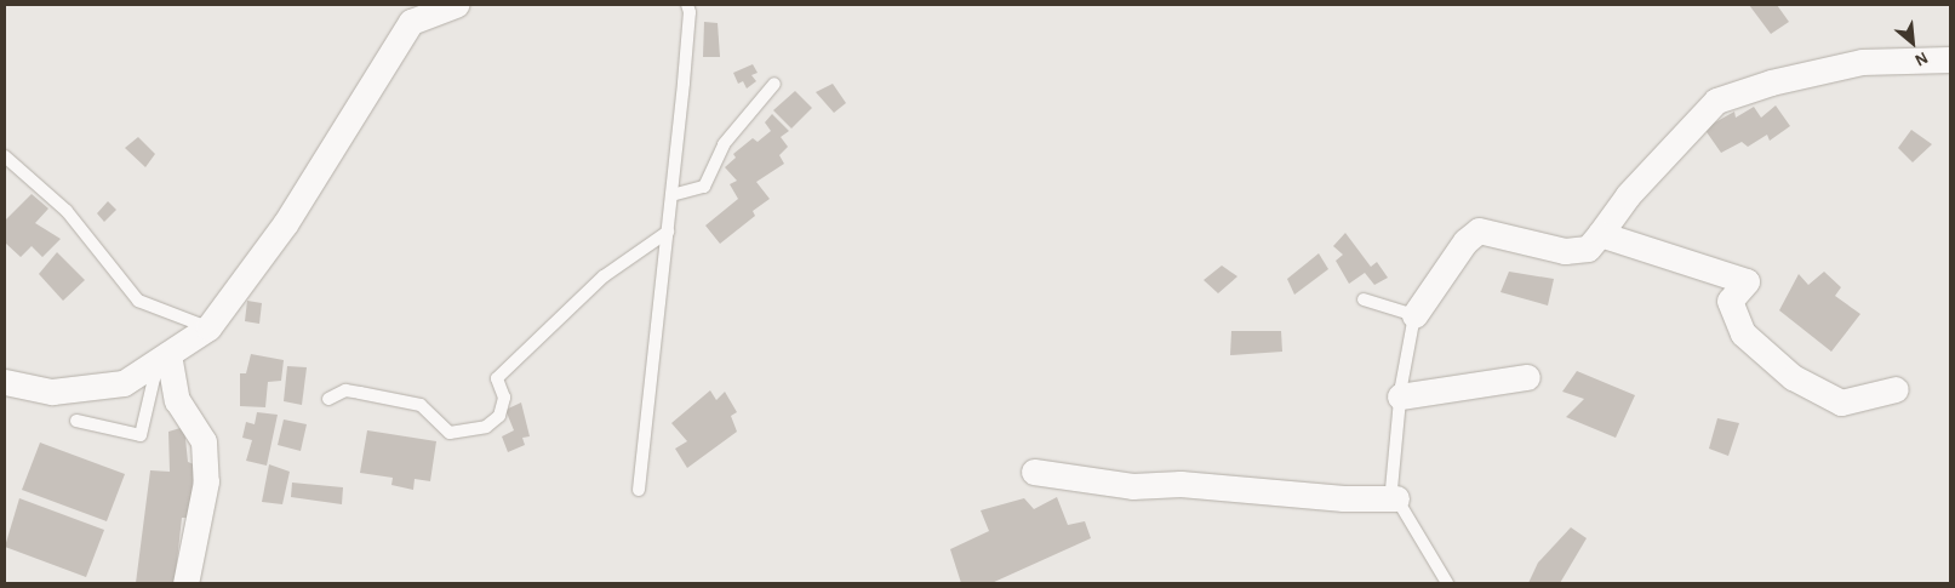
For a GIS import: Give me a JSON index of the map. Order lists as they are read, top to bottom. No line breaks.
{"north":"bottom right"}
